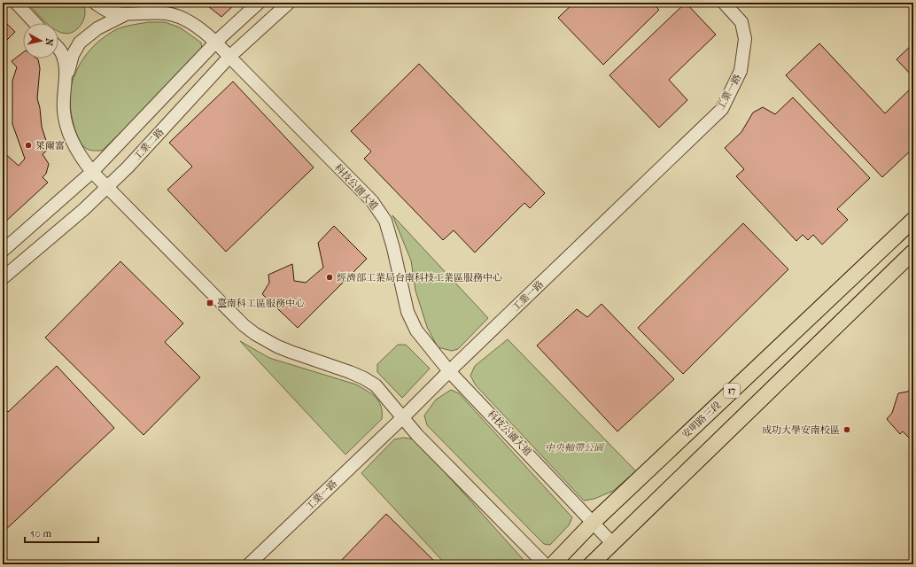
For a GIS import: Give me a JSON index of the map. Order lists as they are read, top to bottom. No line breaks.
{"streets":{"main road":["17","安明路三段"],"street":["工業一路","工業二路","科技公園大道"]},"crossings":[["工業一路","科技公園大道"],["工業二路","科技公園大道"],["科技公園大道","安明路三段"]],"parks":["中央軸帶公園"],"places":{"other":["萊爾富","經濟部工業局台南科技工業區服務中心","成功大學安南校區"],"transit":["臺南科工區服務中心"]},"scale_bar":"50 m","north":"right"}
